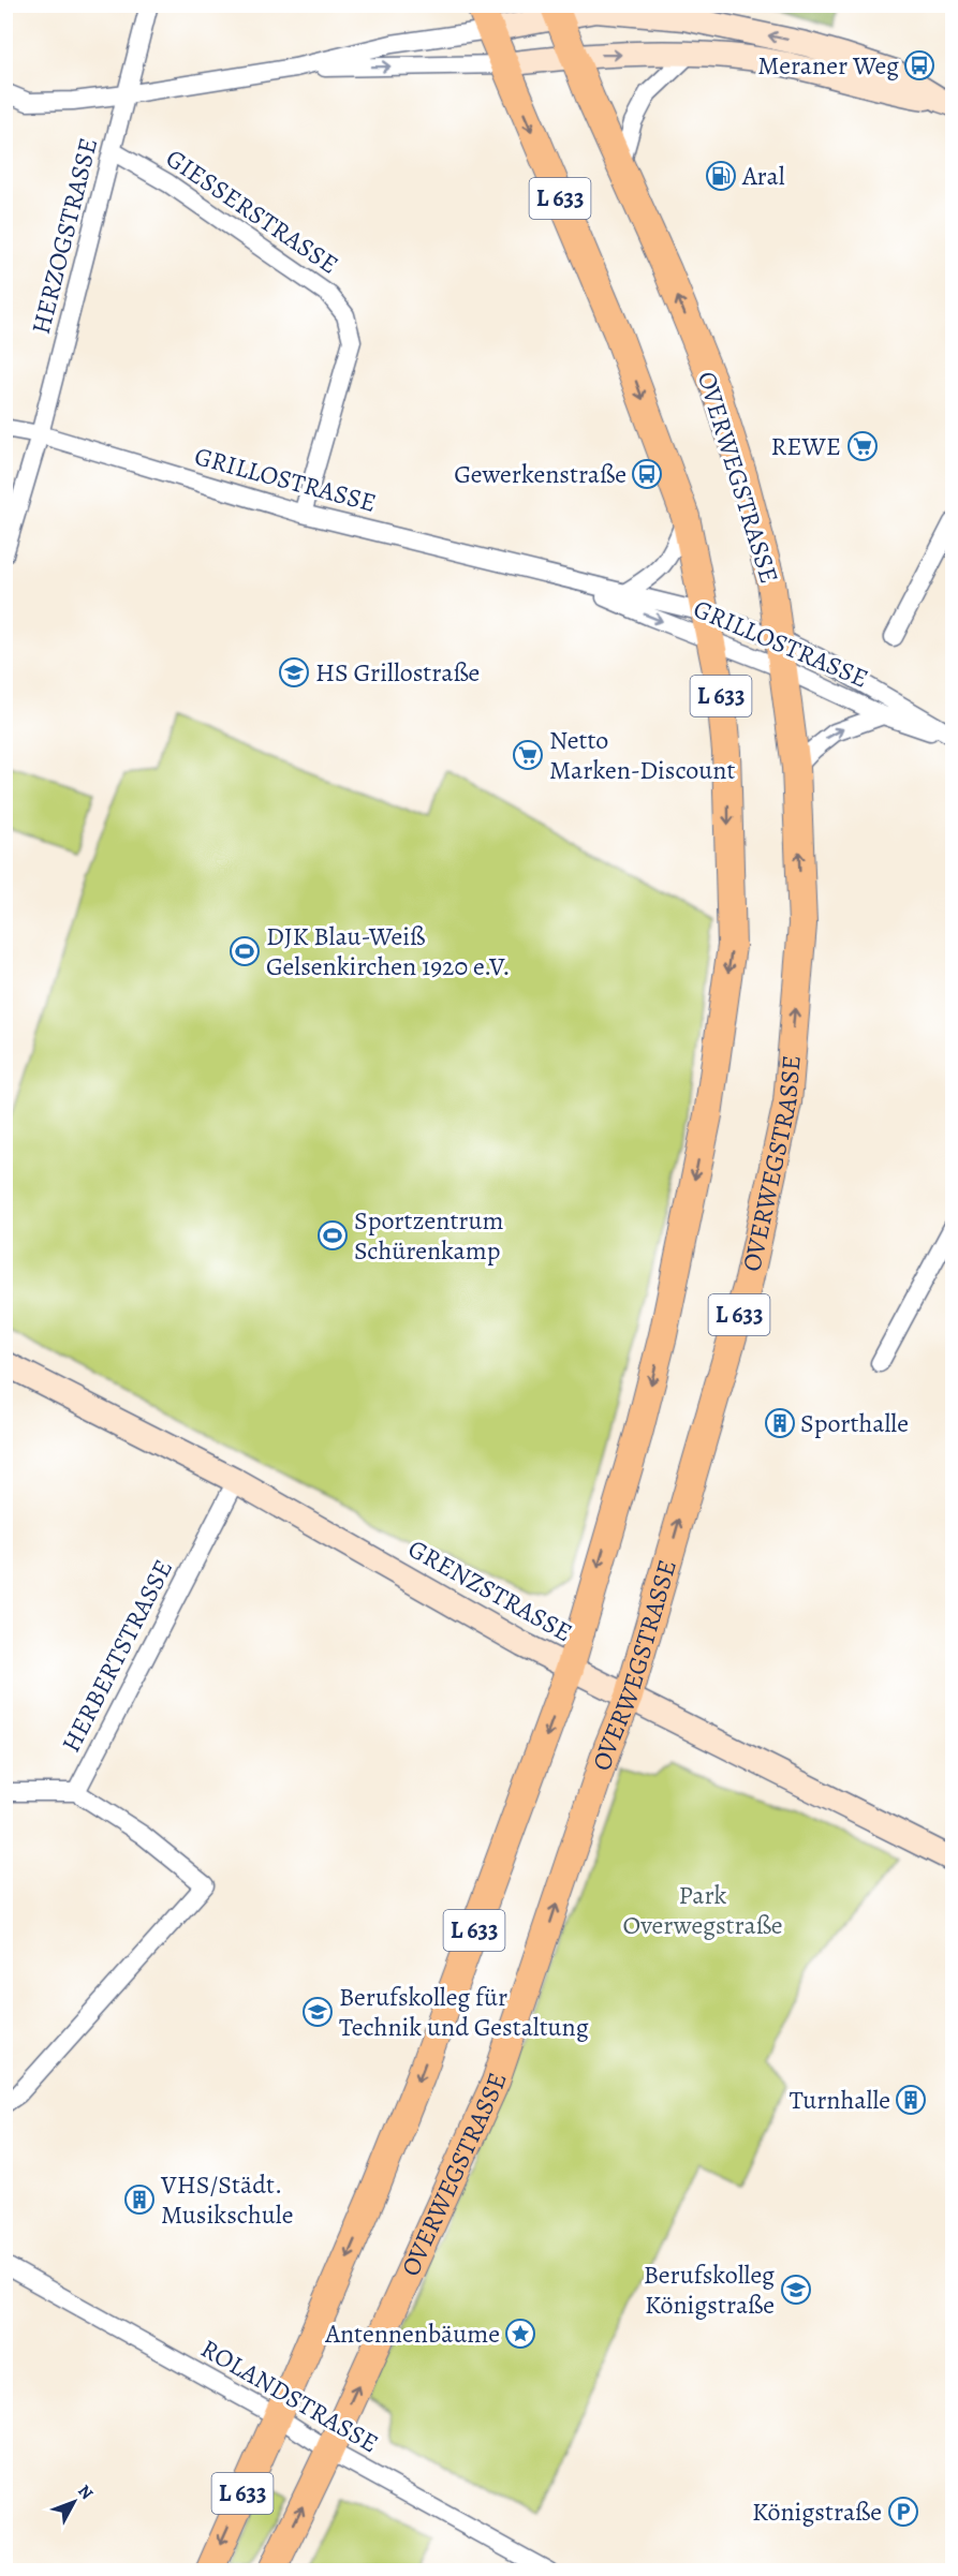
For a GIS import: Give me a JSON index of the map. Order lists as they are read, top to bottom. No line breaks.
{"streets":{"main road":["L 633","OVERWEGSTRASSE"],"street":["GIESSERSTRASSE","HERZOGSTRASSE","GRILLOSTRASSE","GRENZSTRASSE","HERBERTSTRASSE","ROLANDSTRASSE"]},"crossings":[["L 633","GRILLOSTRASSE"],["L 633","GRENZSTRASSE"],["L 633","ROLANDSTRASSE"],["GIESSERSTRASSE","HERZOGSTRASSE"],["GIESSERSTRASSE","GRILLOSTRASSE"],["HERZOGSTRASSE","GRILLOSTRASSE"],["OVERWEGSTRASSE","GRILLOSTRASSE"],["OVERWEGSTRASSE","GRENZSTRASSE"],["OVERWEGSTRASSE","ROLANDSTRASSE"],["GRENZSTRASSE","HERBERTSTRASSE"]],"parks":["Park Overwegstraße"],"places":{"bus stop":["Meraner Weg","Gewerkenstraße"],"fuel station":["Aral"],"supermarket":["REWE","Netto Marken-Discount"],"school or university":["HS Grillostraße","Berufskolleg für Technik und Gestaltung","Berufskolleg Königstraße"],"sports":["DJK Blau-Weiß Gelsenkirchen 1920 e.V.","Sportzentrum Schürenkamp"],"building":["Sporthalle","Turnhalle","VHS/Städt. Musikschule"],"place":["Antennenbäume"],"parking":["Königstraße"]},"north":"top right"}
